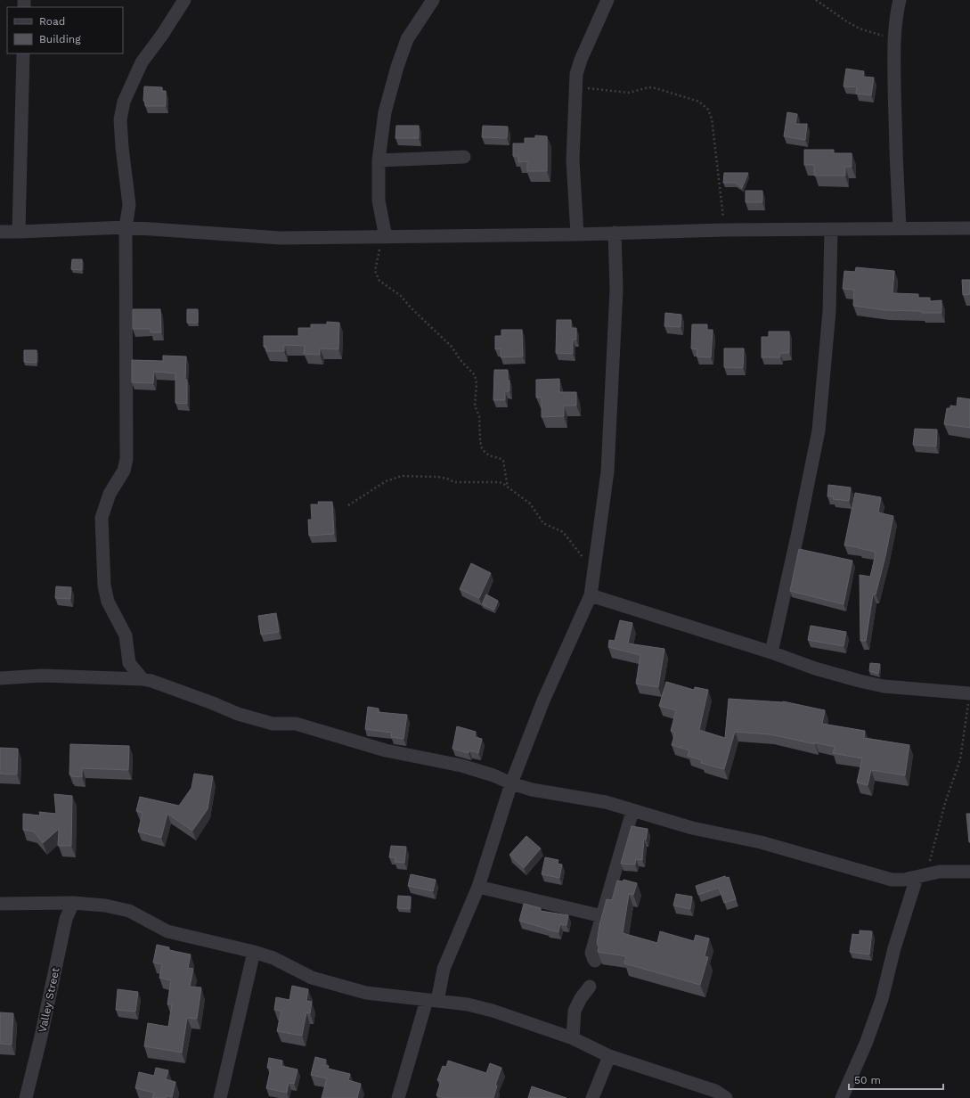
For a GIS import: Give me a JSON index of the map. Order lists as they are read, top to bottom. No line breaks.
{"streets":{"street":["Valley Street"]},"legend":["Road","Building"],"scale_bar":"50 m"}
